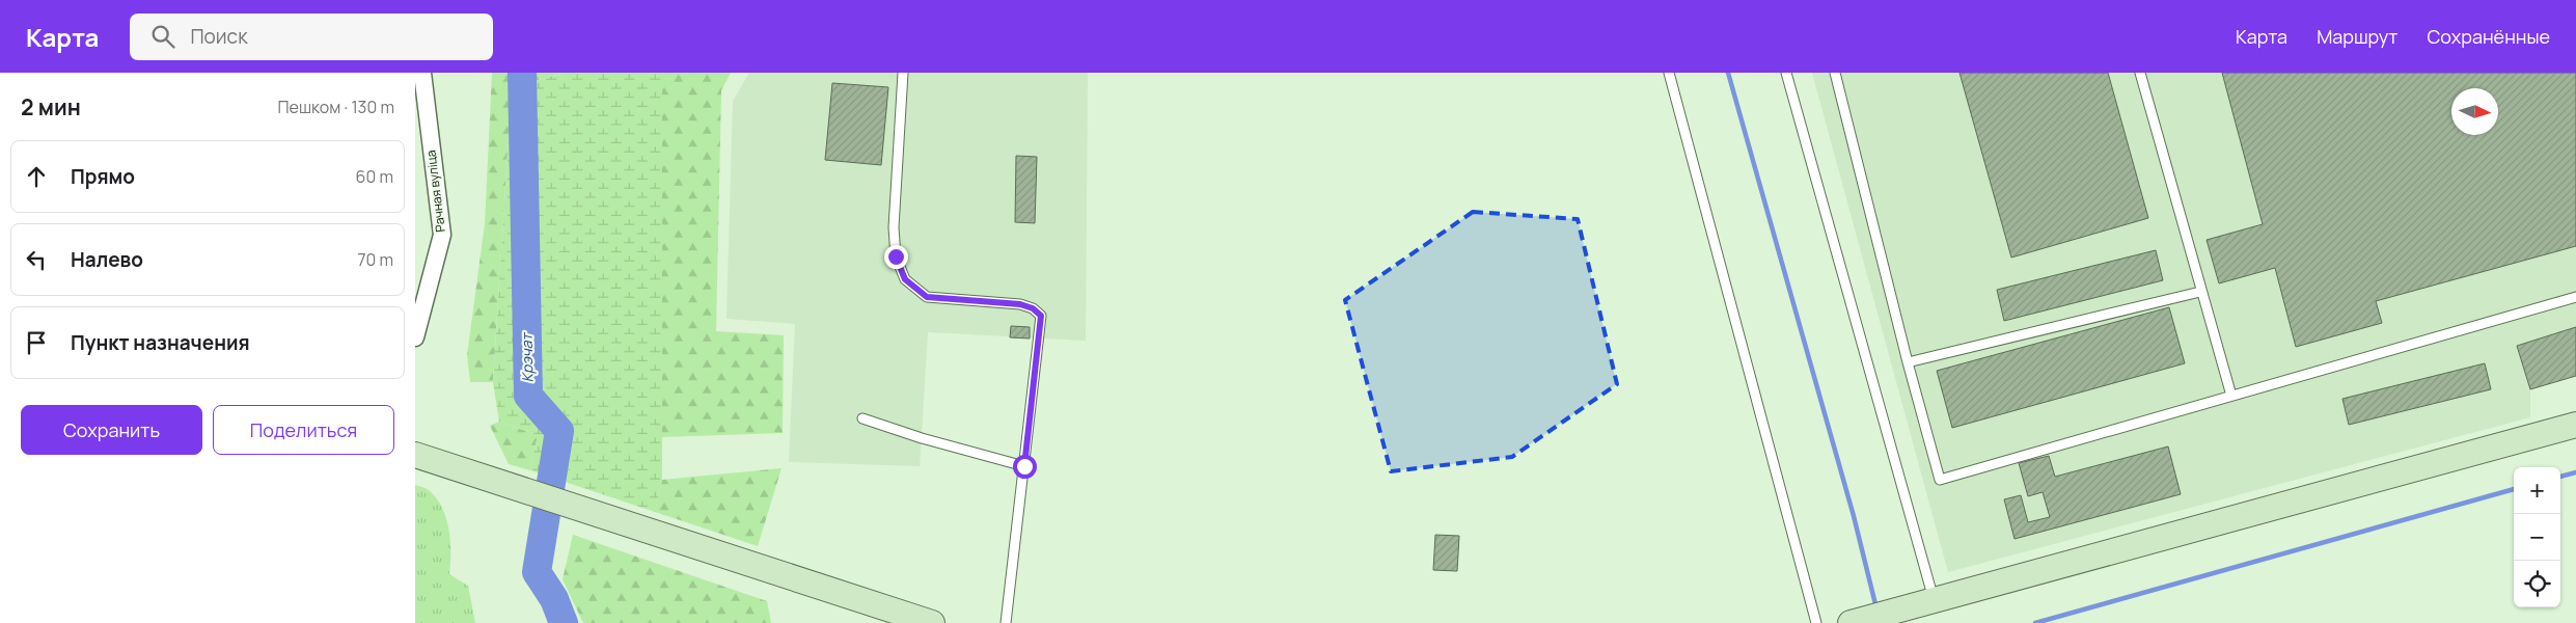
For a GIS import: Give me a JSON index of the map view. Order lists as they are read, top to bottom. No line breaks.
{"streets":{"street":["Рачная вуліца"]},"water":["Крэчат"],"north":"right","page":{"header":"Карта","search":"Поиск","nav":["Карта","Маршрут","Сохранённые"],"heading":["2 мин","Пешком · 130 m"],"list":[["Прямо","60 m"],["Налево","70 m"],"Пункт назначения"],"buttons":["Сохранить","Поделиться"],"map_buttons":["+","−"]}}
